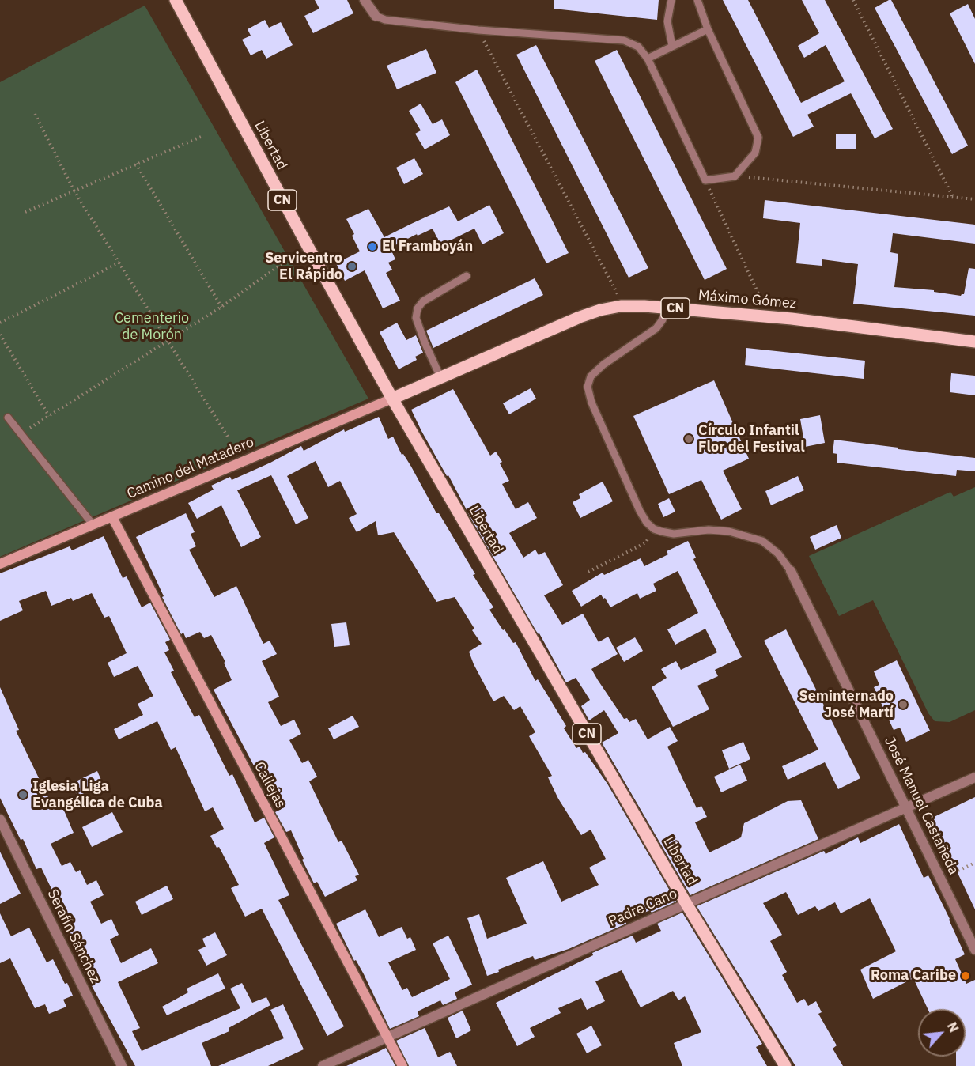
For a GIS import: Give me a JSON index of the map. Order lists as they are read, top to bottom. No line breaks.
{"streets":{"main road":["Libertad","CN","Máximo Gómez","Camino del Matadero","Callejas"],"street":["José Manuel Castañeda","Padre Cano","Serafín Sánchez"]},"crossings":[["Libertad","Máximo Gómez"],["Libertad","Camino del Matadero"],["Libertad","Padre Cano"],["Máximo Gómez","Camino del Matadero"],["Camino del Matadero","Callejas"],["Callejas","Padre Cano"],["José Manuel Castañeda","Padre Cano"]],"parks":["Cementerio de Morón"],"places":["El Framboyán","Servicentro El Rápido","Círculo Infantil Flor del Festival","Seminternado José Martí","Iglesia Liga Evangélica de Cuba","Roma Caribe"],"north":"top right"}
